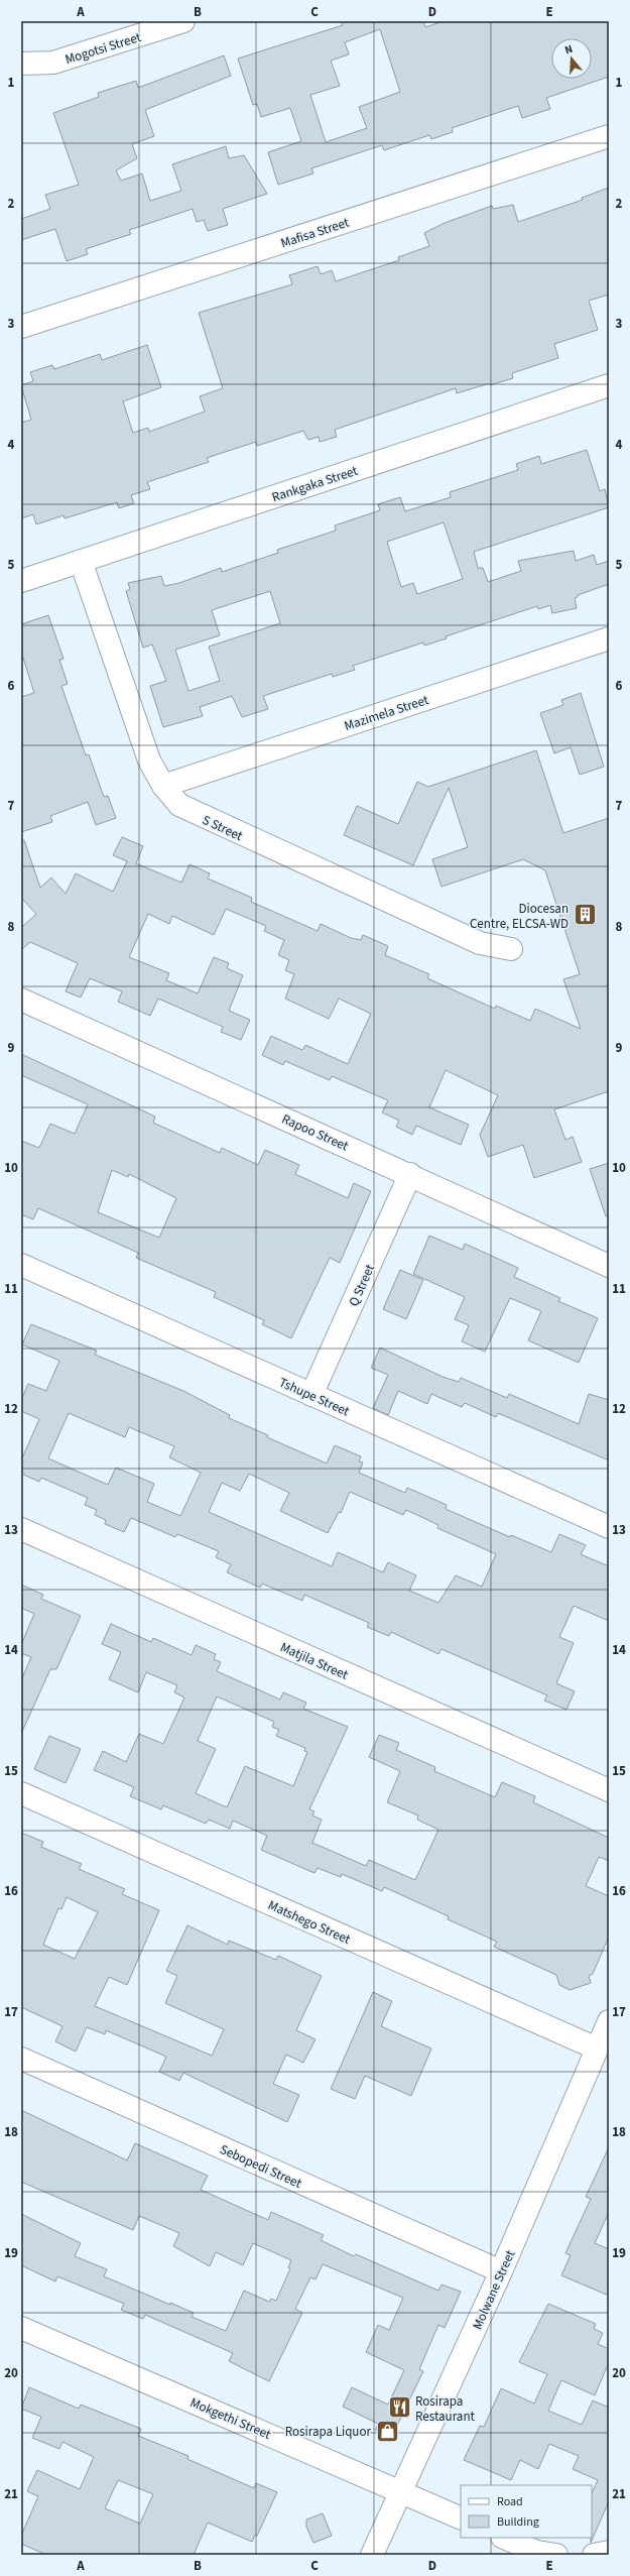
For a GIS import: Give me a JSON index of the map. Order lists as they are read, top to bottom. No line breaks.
{"streets":{"street":["Mogotsi Street","Mafisa Street","Rankgaka Street","Mazimela Street","S Street","Rapoo Street","Q Street","Tshupe Street","Matjila Street","Matshego Street","Sebopedi Street","Molwane Street","Mokgethi Street"]},"crossings":[["Rankgaka Street","S Street"],["Mazimela Street","S Street"],["Rapoo Street","Q Street"],["Q Street","Tshupe Street"],["Matshego Street","Molwane Street"],["Sebopedi Street","Molwane Street"],["Molwane Street","Mokgethi Street"]],"places":{"building":["Diocesan Centre, ELCSA-WD"],"restaurant":["Rosirapa Restaurant"],"shop":["Rosirapa Liquor"]},"legend":["Road","Building"],"north":"top","grid":{"columns":["A","B","C","D","E"],"rows":["1","2","3","4","5","6","7","8","9","10","11","12","13","14","15","16","17","18","19","20","21"]}}
